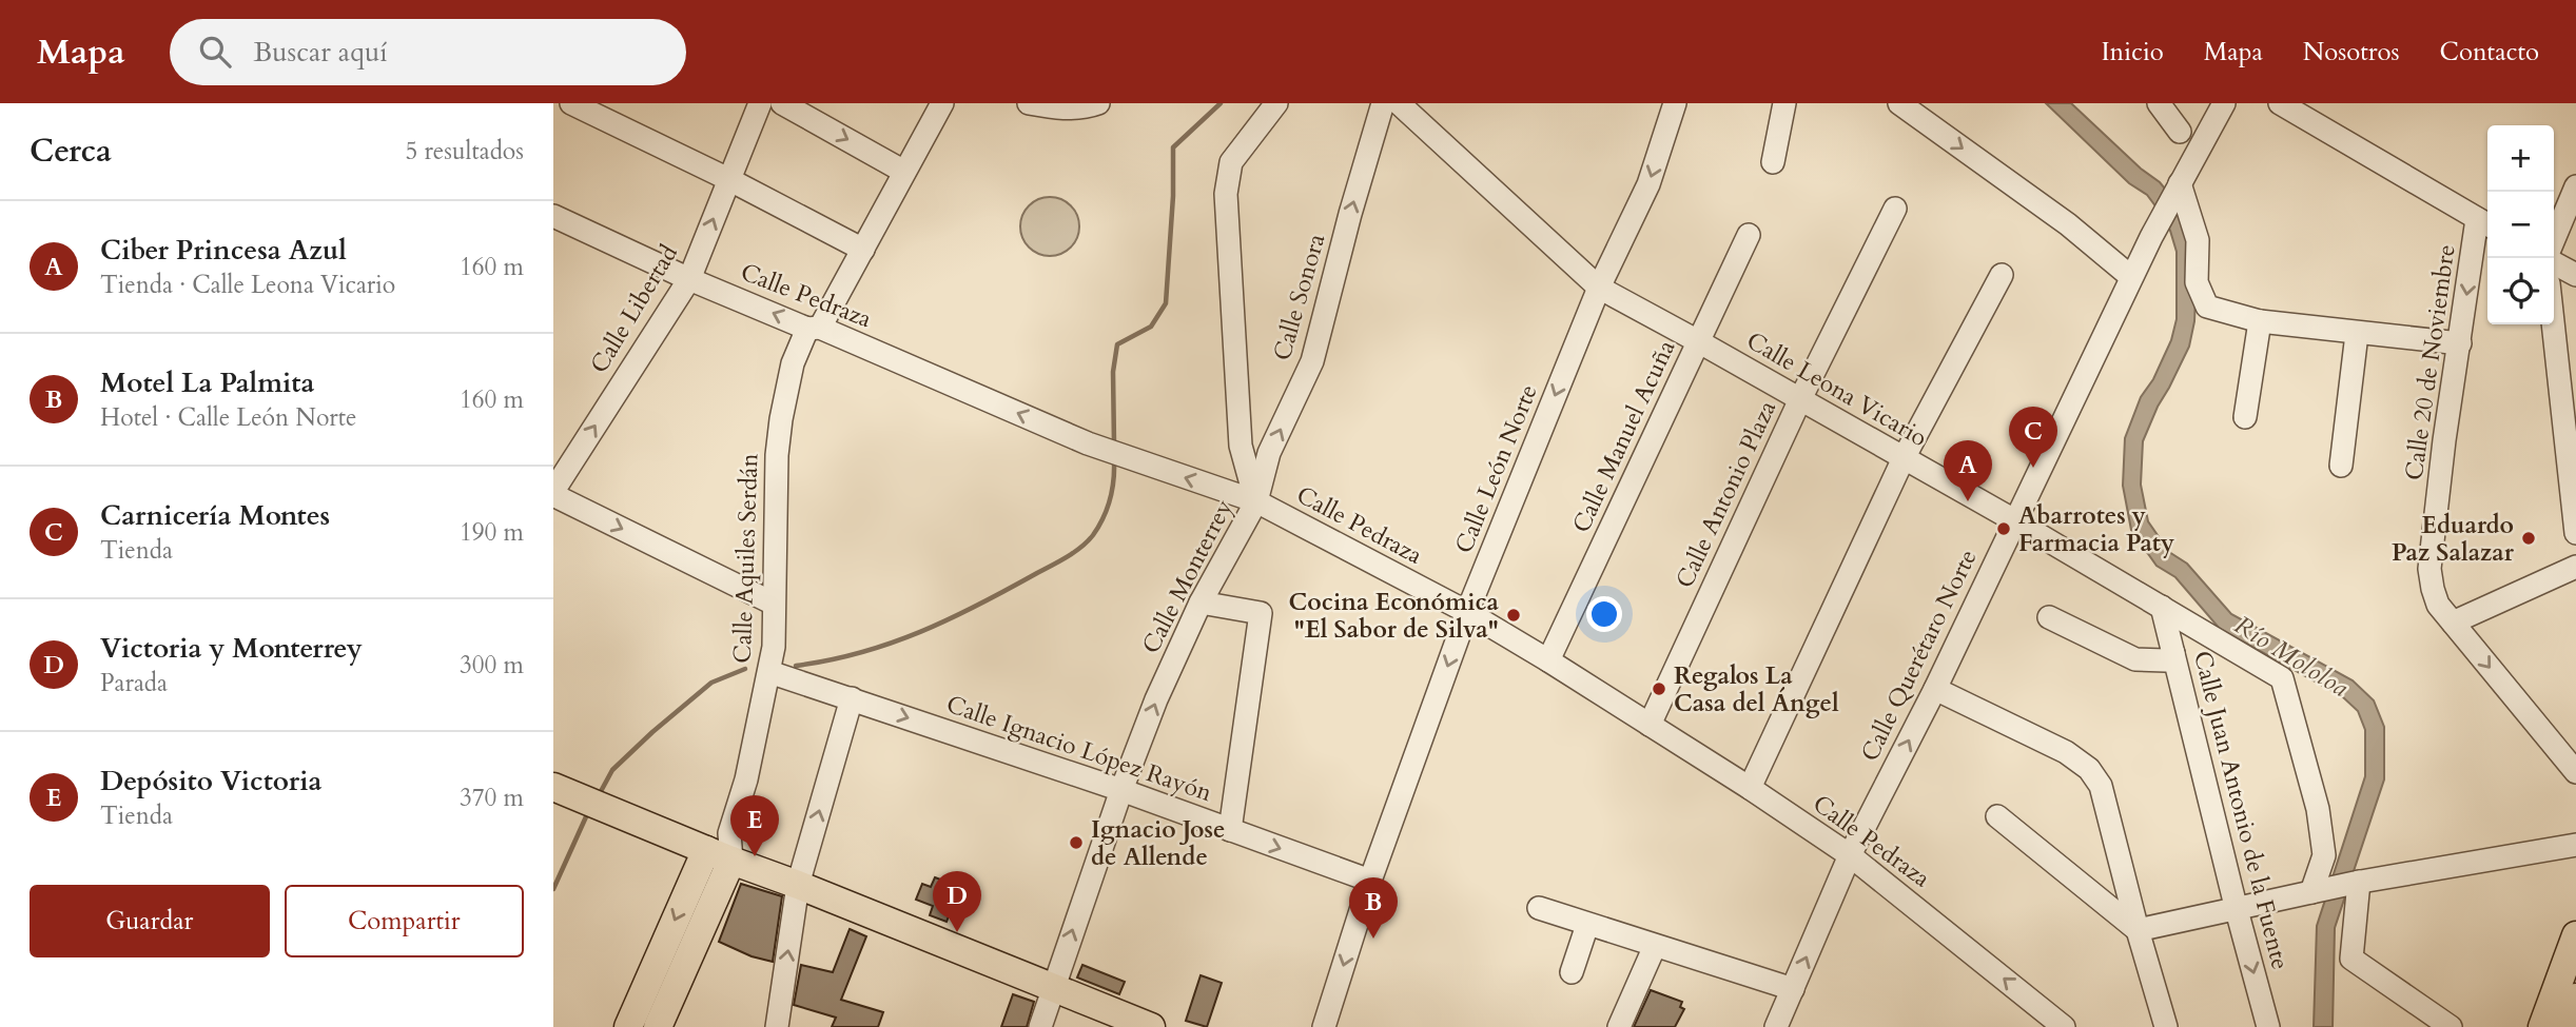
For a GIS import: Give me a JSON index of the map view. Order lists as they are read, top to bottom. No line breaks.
{"streets":{"street":["Calle Pedraza","Calle Sonora","Calle Libertad","Calle 20 de Noviembre","Calle Leona Vicario","Calle Manuel Acuña","Calle León Norte","Calle Antonio Plaza","Calle Aquiles Serdán","Calle Monterrey","Calle Querétaro Norte","Calle Ignacio López Rayón","Calle Juan Antonio de la Fuente"]},"crossings":[["Calle Pedraza","Calle Sonora"],["Calle Pedraza","Calle Libertad"],["Calle Pedraza","Calle Manuel Acuña"],["Calle Pedraza","Calle León Norte"],["Calle Pedraza","Calle Antonio Plaza"],["Calle Pedraza","Calle Aquiles Serdán"],["Calle Pedraza","Calle Monterrey"],["Calle Pedraza","Calle Querétaro Norte"],["Calle Sonora","Calle Monterrey"],["Calle Leona Vicario","Calle Manuel Acuña"],["Calle Leona Vicario","Calle León Norte"],["Calle Leona Vicario","Calle Antonio Plaza"],["Calle Leona Vicario","Calle Querétaro Norte"],["Calle Leona Vicario","Calle Juan Antonio de la Fuente"],["Calle León Norte","Calle Ignacio López Rayón"],["Calle Aquiles Serdán","Calle Ignacio López Rayón"],["Calle Monterrey","Calle Ignacio López Rayón"]],"one_way":["Calle Sonora","Calle Libertad","Calle 20 de Noviembre","Calle León Norte","Calle Monterrey","Calle Ignacio López Rayón"],"water":["Río Mololoa"],"places":["Abarrotes y Farmacia Paty","Eduardo Paz Salazar","Cocina Económica \"El Sabor de Silva\"","Regalos La Casa del Ángel","Ignacio Jose de Allende"],"page":{"header":"Mapa","search":"Buscar aquí","nav":["Inicio","Mapa","Nosotros","Contacto"],"heading":["Cerca","5 resultados"],"map_buttons":["+","−"],"list":[{"mark":"A","name":"Ciber Princesa Azul","note":"Tienda · Calle Leona Vicario","value":"160 m"},{"mark":"B","name":"Motel La Palmita","note":"Hotel · Calle León Norte","value":"160 m"},{"mark":"C","name":"Carnicería Montes","note":"Tienda","value":"190 m"},{"mark":"D","name":"Victoria y Monterrey","note":"Parada","value":"300 m"},{"mark":"E","name":"Depósito Victoria","note":"Tienda","value":"370 m"}],"pins":["C","A","E","D","B"],"buttons":["Guardar","Compartir"]}}
